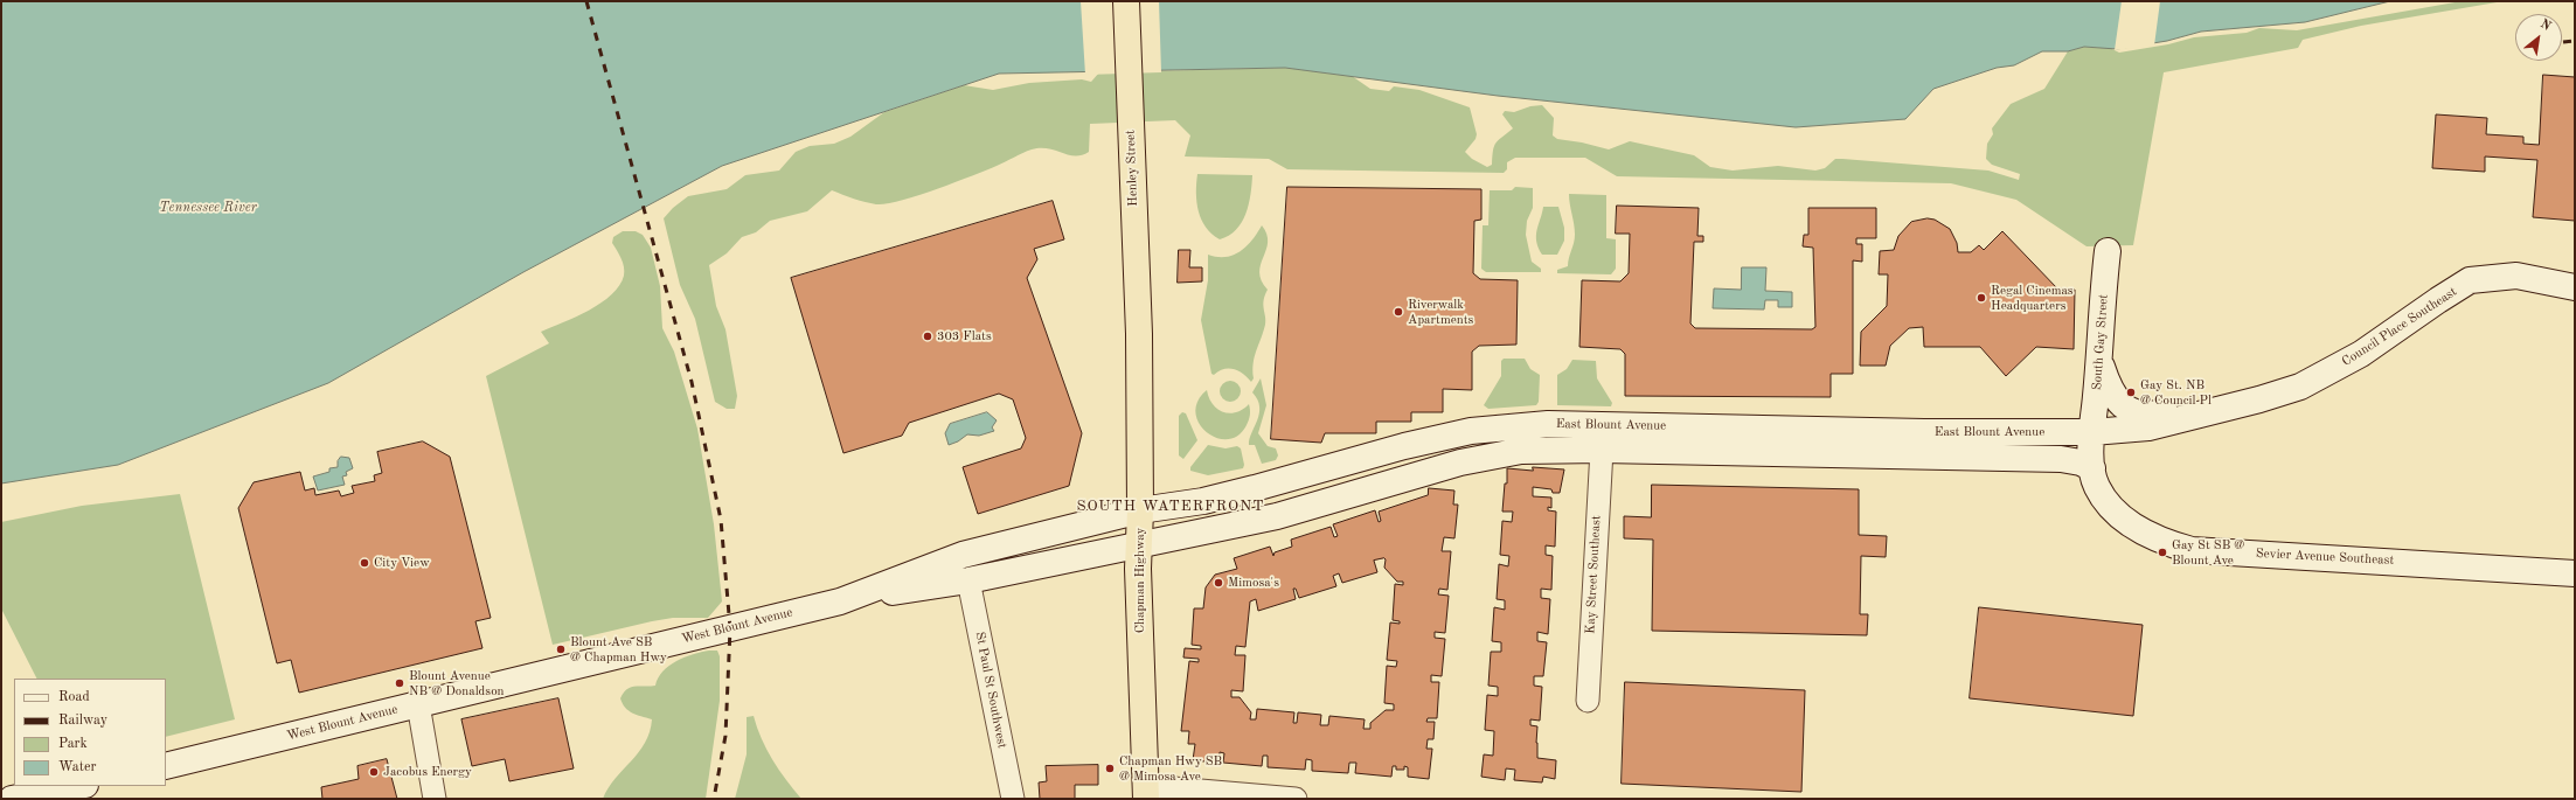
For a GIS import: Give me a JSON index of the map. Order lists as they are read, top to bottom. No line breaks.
{"streets":{"highway":["Henley Street","Chapman Highway"],"main road":["Council Place Southeast","South Gay Street","East Blount Avenue","Sevier Avenue Southeast","West Blount Avenue"],"street":["Kay Street Southeast","St Paul St Southwest"]},"crossings":[["Henley Street","Chapman Highway"],["Council Place Southeast","South Gay Street"],["Council Place Southeast","East Blount Avenue"],["Council Place Southeast","Sevier Avenue Southeast"],["South Gay Street","East Blount Avenue"],["South Gay Street","Sevier Avenue Southeast"],["East Blount Avenue","Sevier Avenue Southeast"],["East Blount Avenue","Chapman Highway"],["East Blount Avenue","West Blount Avenue"],["Chapman Highway","West Blount Avenue"]],"districts":["SOUTH WATERFRONT"],"water":["Tennessee River"],"places":["Regal Cinemas Headquarters","Riverwalk Apartments","303 Flats","Gay St. NB @ Council Pl","Gay St SB @ Blount Ave","City View","Mimosa's","Blount Ave SB @ Chapman Hwy","Blount Avenue NB @ Donaldson","Chapman Hwy SB @ Mimosa Ave","Jacobus Energy"],"legend":["Road","Railway","Park","Water"],"north":"top right"}
